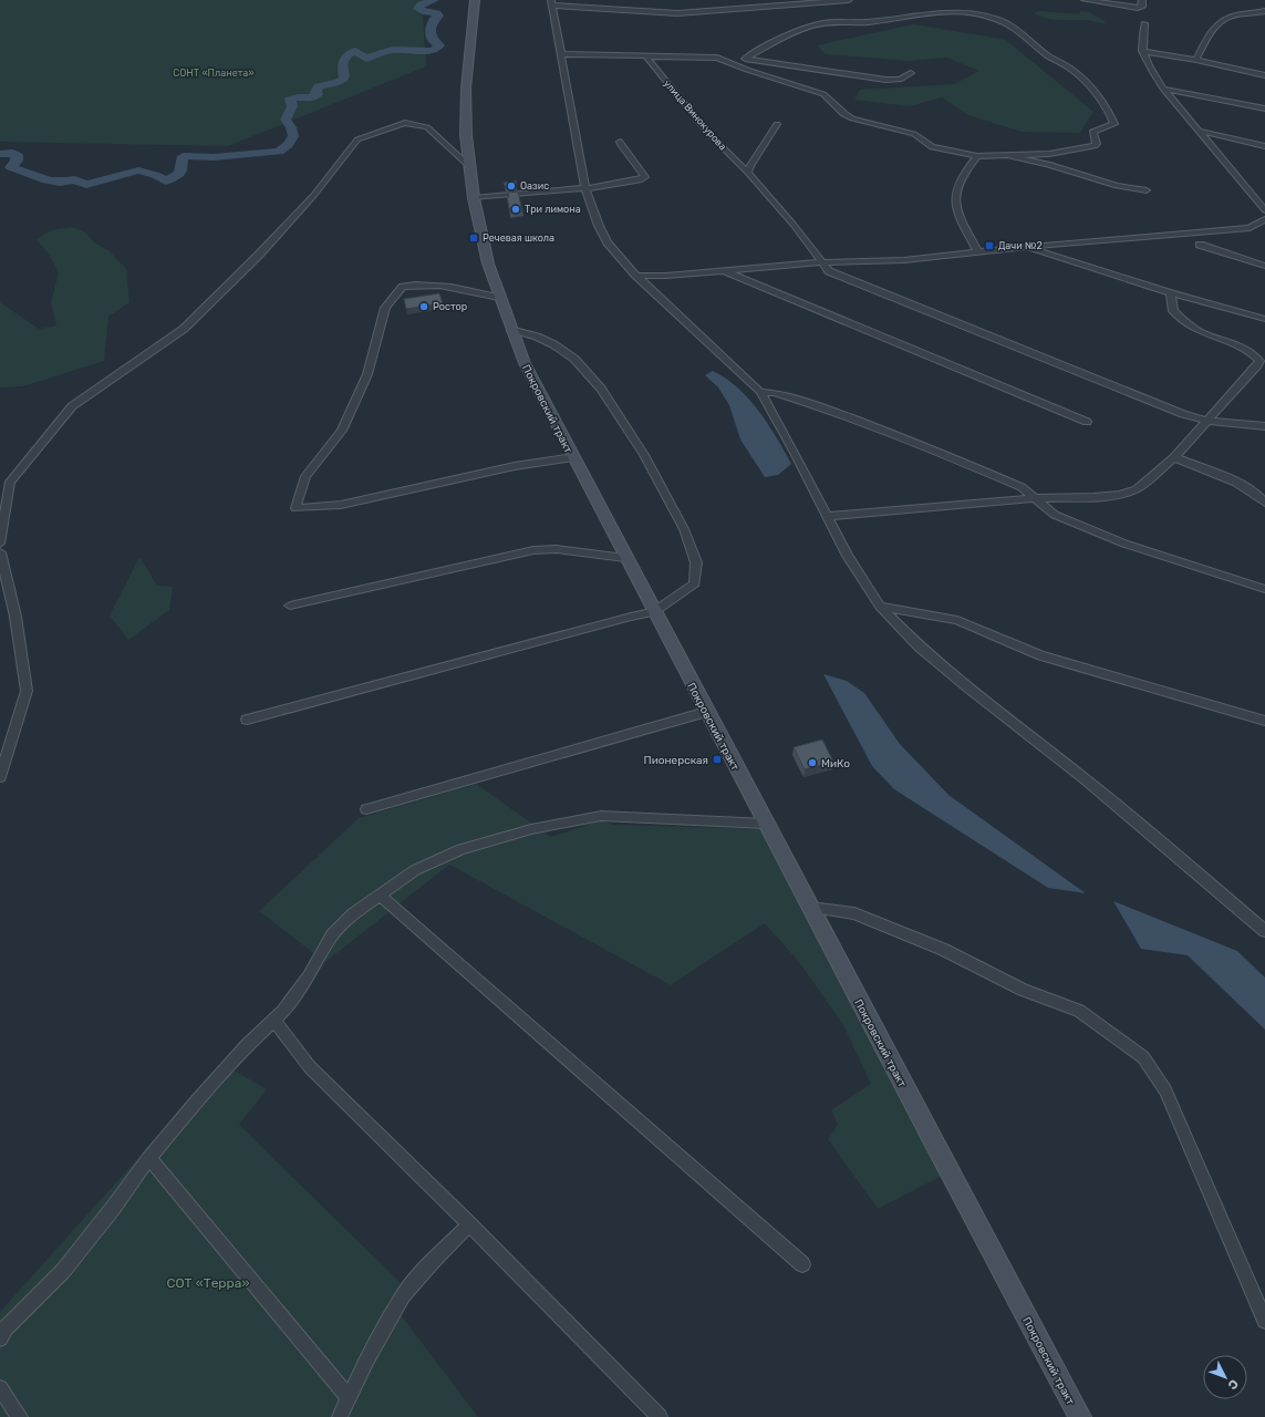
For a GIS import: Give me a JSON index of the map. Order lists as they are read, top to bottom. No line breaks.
{"streets":{"main road":["Покровский тракт"],"street":["улица Винокурова"]},"parks":["СОНТ «Планета»","СОТ «Терра»"],"places":{"other":["Оазис","Три лимона","Ростор","МиКо"],"transit":["Речевая школа","Дачи №2","Пионерская"]},"north":"bottom right"}
